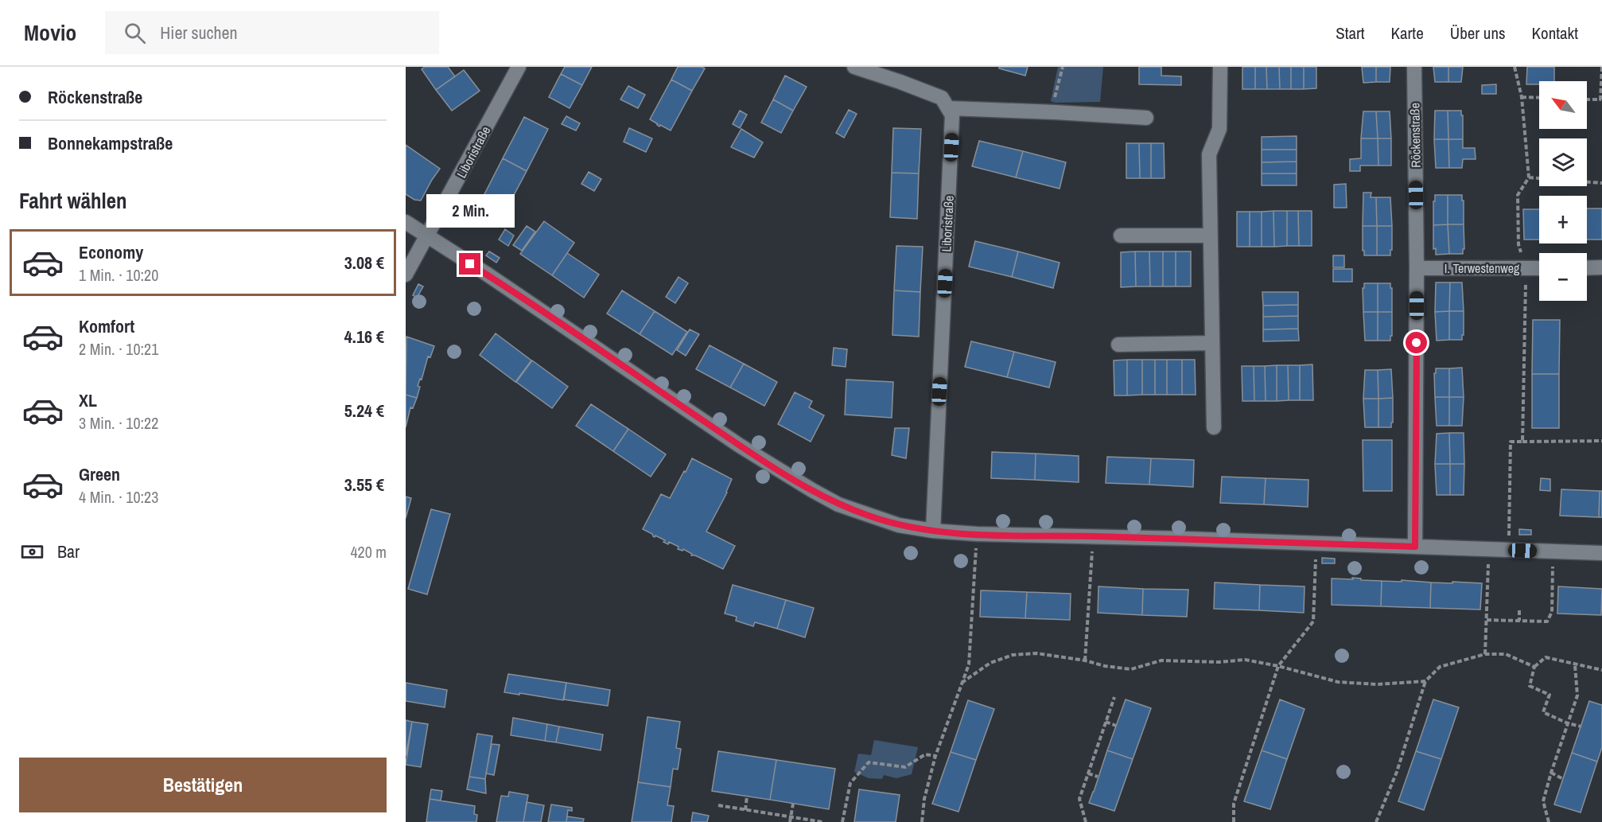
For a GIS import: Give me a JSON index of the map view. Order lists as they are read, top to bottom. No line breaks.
{"streets":{"street":["Röckenstraße","Liboristraße","I. Terwestenweg"]},"crossings":[["Röckenstraße","I. Terwestenweg"]],"north":"top left","page":{"header":"Movio","search":"Hier suchen","nav":["Start","Karte","Über uns","Kontakt"],"banner":["Röckenstraße","Bonnekampstraße"],"map_buttons":["+","−"],"heading":"Fahrt wählen","bubble":"2 Min.","list":[{"name":"Economy","note":"1 Min. · 10:20","value":"3.08 €"},{"name":"Komfort","note":"2 Min. · 10:21","value":"4.16 €"},{"name":"XL","note":"3 Min. · 10:22","value":"5.24 €"},{"name":"Green","note":"4 Min. · 10:23","value":"3.55 €"}],"pay":["Bar","420 m"],"buttons":"Bestätigen"}}
